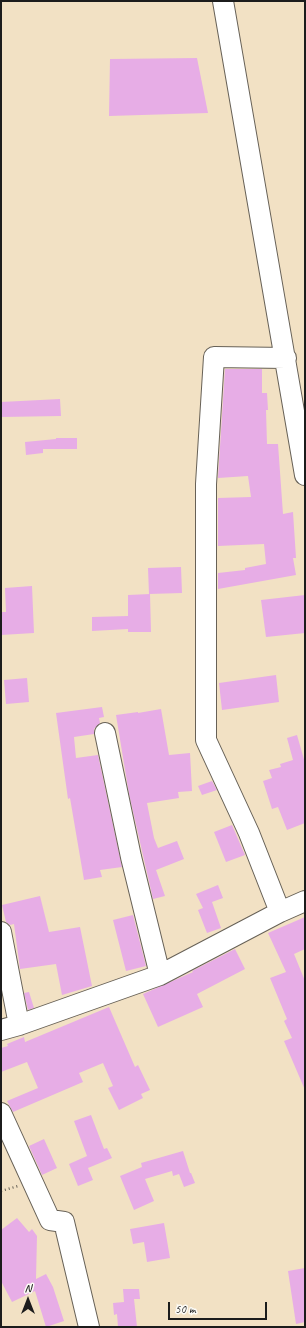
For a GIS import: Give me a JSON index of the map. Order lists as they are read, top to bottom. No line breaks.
{"scale_bar":"50 m","north":"top"}
